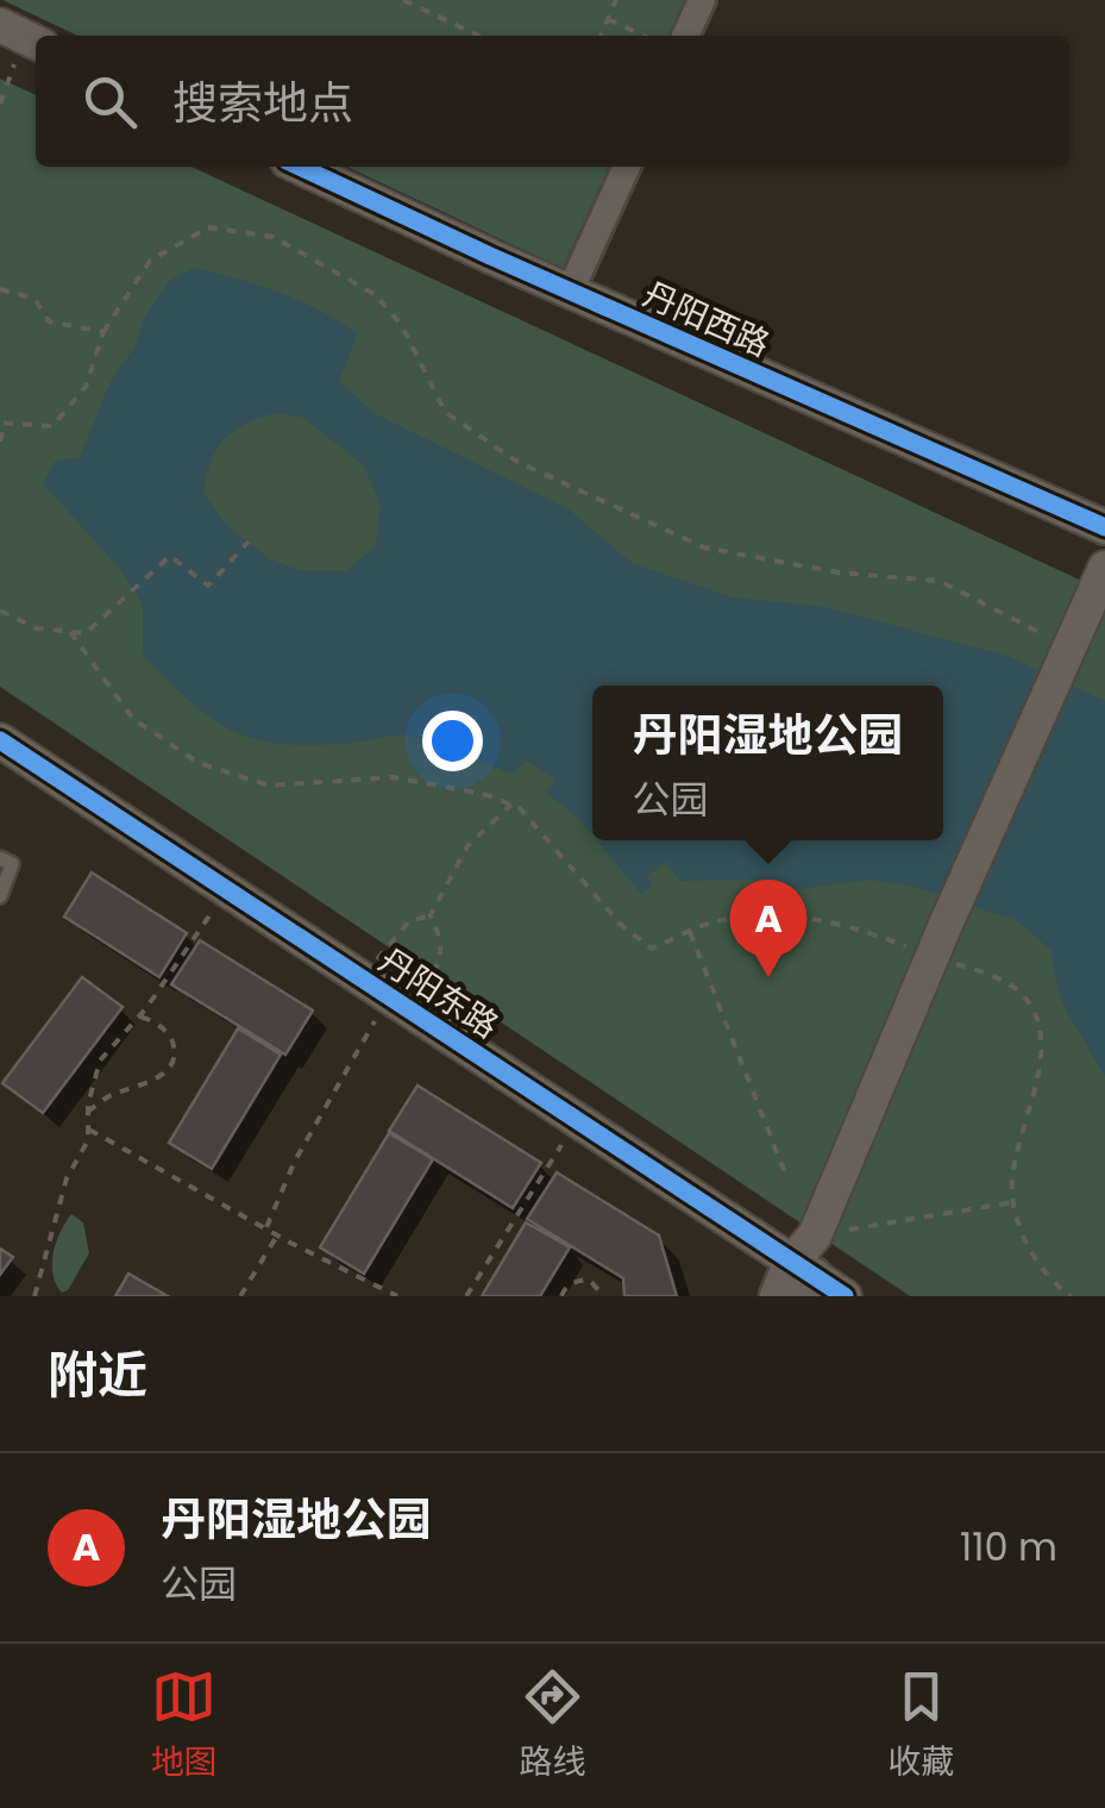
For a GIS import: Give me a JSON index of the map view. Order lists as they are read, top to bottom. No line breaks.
{"streets":{"street":["丹阳西路","丹阳东路"]},"page":{"search":"搜索地点","popup":["丹阳湿地公园","公园"],"pins":"A","heading":"附近","list":[{"mark":"A","name":"丹阳湿地公园","note":"公园","value":"110 m"}],"nav":["地图","路线","收藏"]}}
